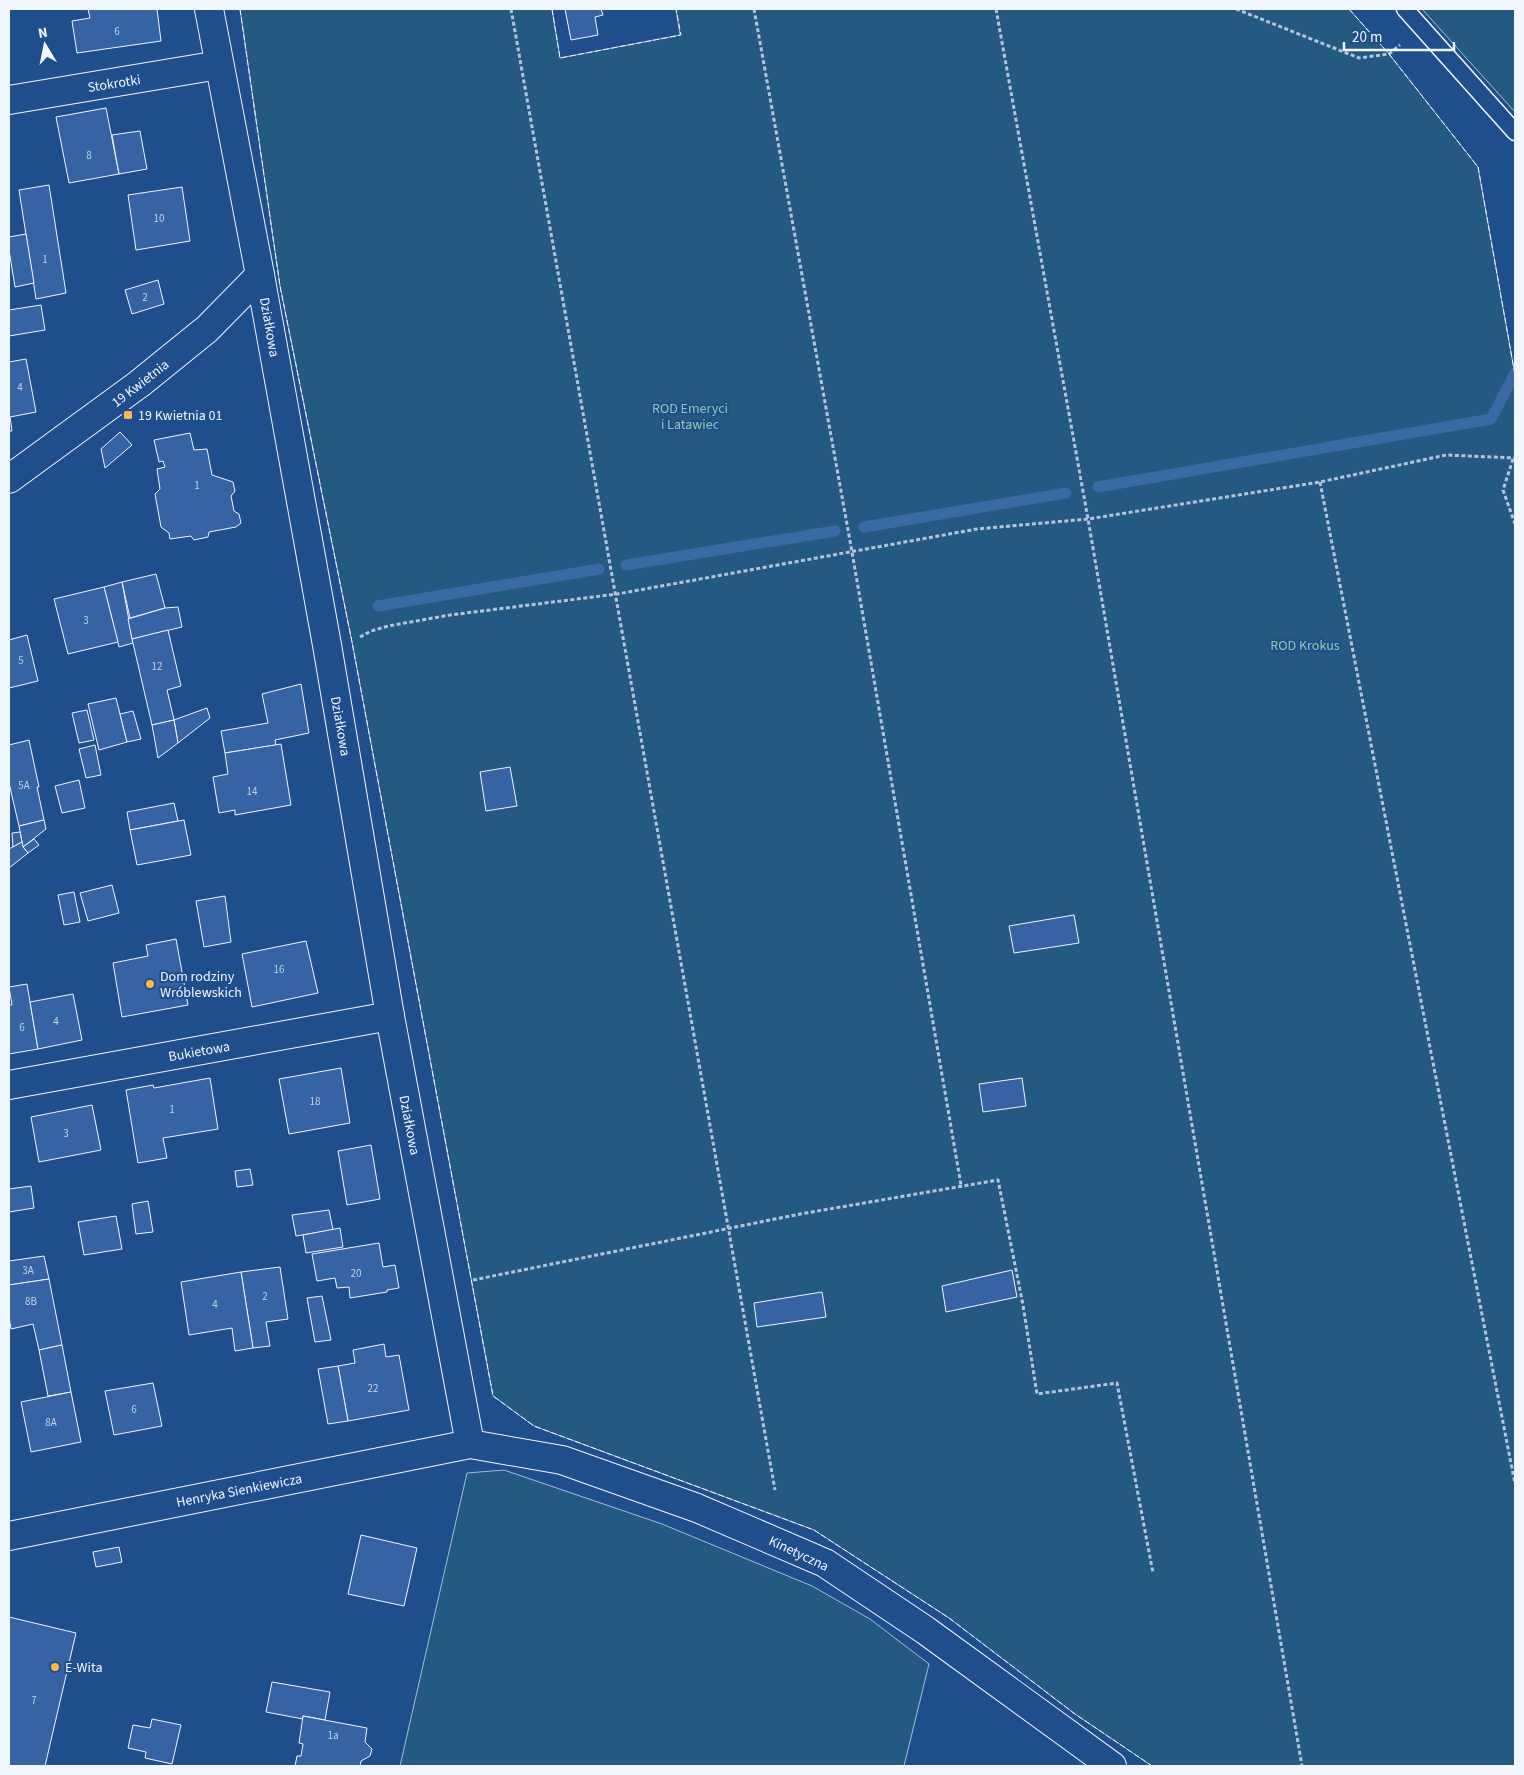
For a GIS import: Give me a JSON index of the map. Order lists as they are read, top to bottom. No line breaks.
{"streets":{"street":["Stokrotki","Działkowa","19 Kwietnia","Bukietowa","Henryka Sienkiewicza","Kinetyczna"]},"crossings":[["Stokrotki","Działkowa"],["Działkowa","19 Kwietnia"],["Działkowa","Bukietowa"],["Działkowa","Henryka Sienkiewicza"],["Działkowa","Kinetyczna"],["Henryka Sienkiewicza","Kinetyczna"]],"parks":["ROD Emeryci i Latawiec","ROD Krokus"],"places":{"transit":["19 Kwietnia 01"],"other":["Dom rodziny Wróblewskich","E-Wita"]},"house_numbers":["6","8","10","1","2","4","1","3","5","12","5A","14","16","4","6","18","1","3","3A","20","2","8B","4","22","6","8A","7","1a"],"scale_bar":"20 m","north":"top"}
